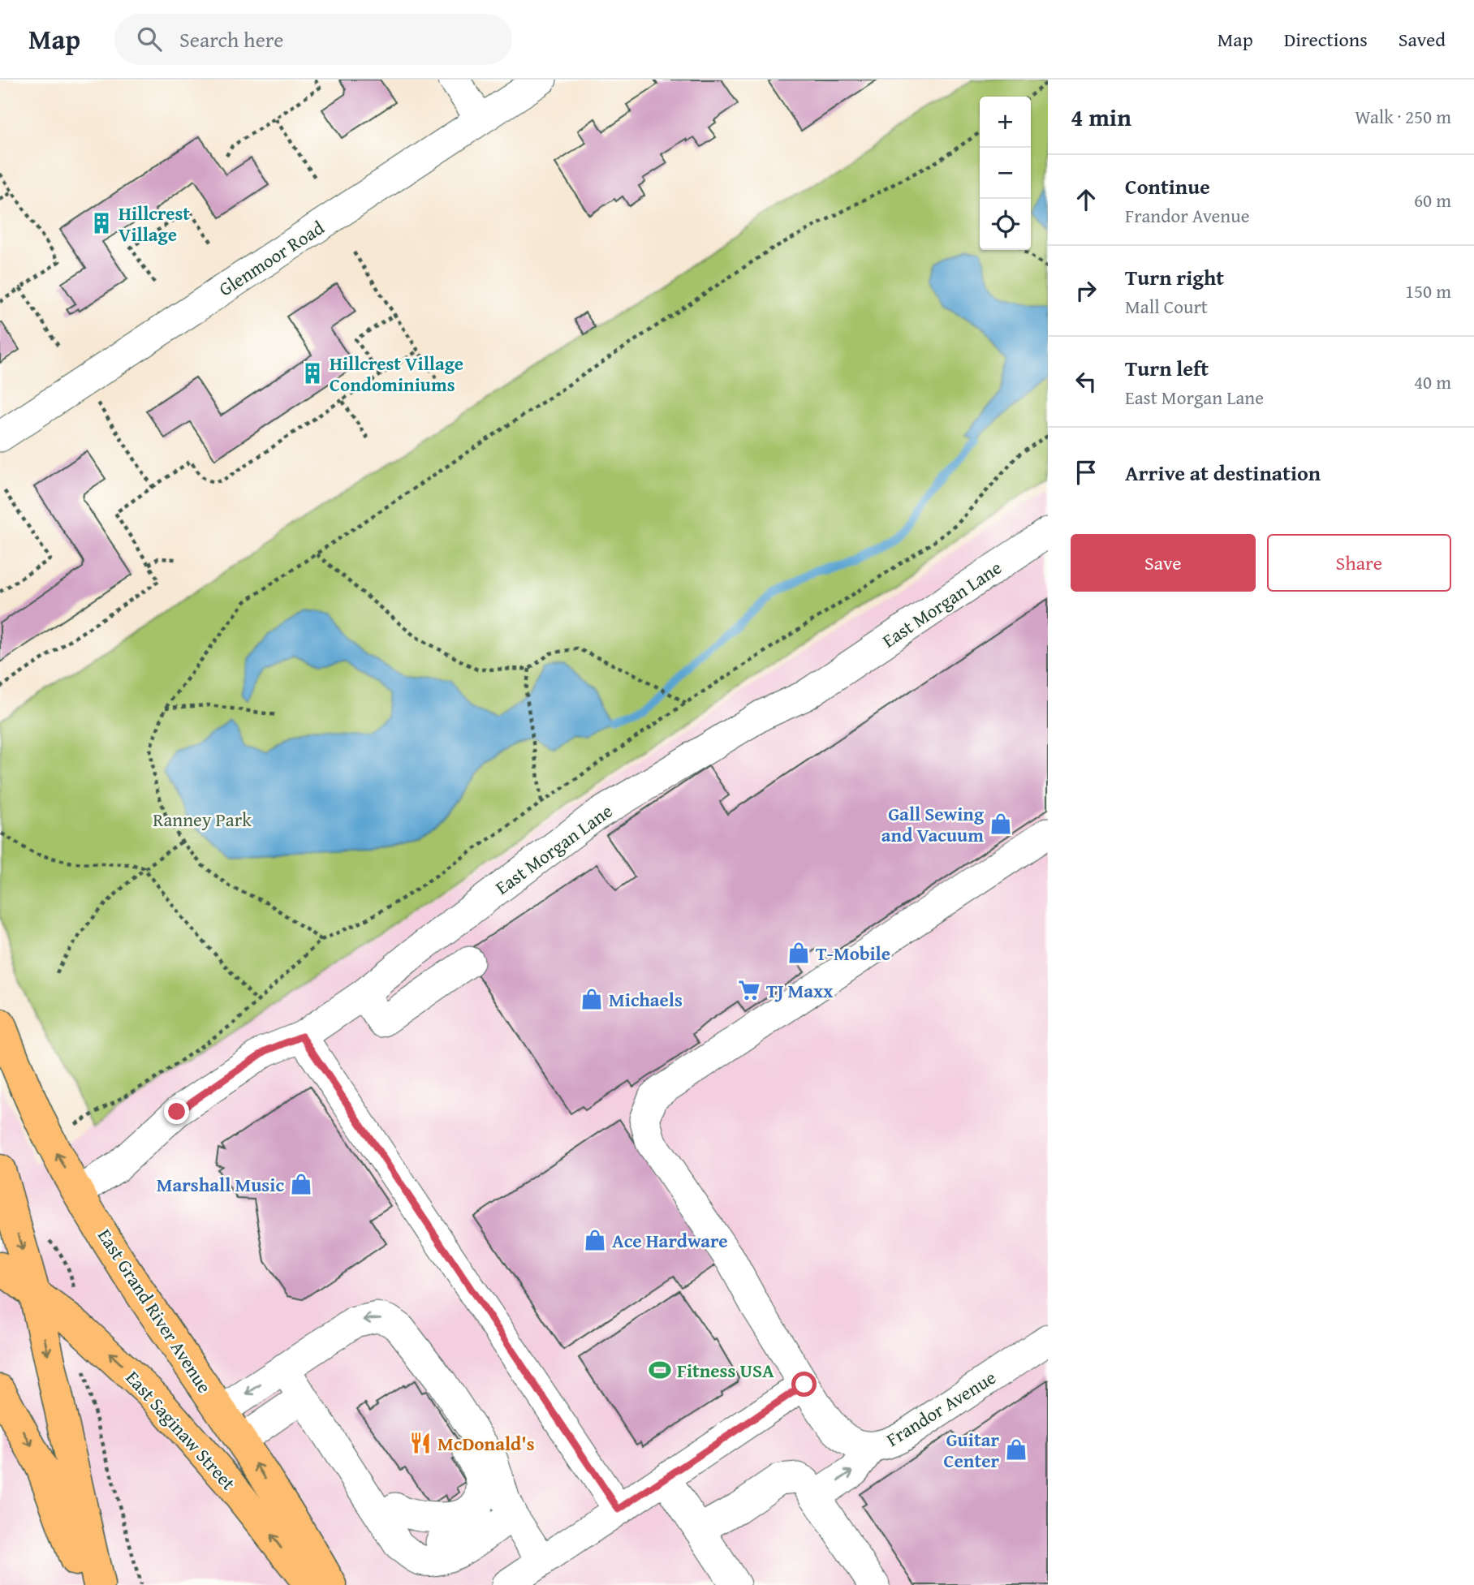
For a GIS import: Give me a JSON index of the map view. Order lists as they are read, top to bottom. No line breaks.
{"streets":{"main road":["East Grand River Avenue","East Saginaw Street"],"street":["Glenmoor Road","East Morgan Lane","Frandor Avenue"]},"crossings":[["East Morgan Lane","East Grand River Avenue"]],"parks":["Ranney Park"],"places":{"building":["Hillcrest Village","Hillcrest Village Condominiums"],"shop":["Gall Sewing and Vacuum","T-Mobile","Michaels","Marshall Music","Ace Hardware","Guitar Center"],"supermarket":["TJ Maxx"],"sports":["Fitness USA"],"restaurant":["McDonald's"]},"page":{"header":"Map","search":"Search here","nav":["Map","Directions","Saved"],"heading":["4 min","Walk · 250 m"],"map_buttons":["+","−"],"list":[["Continue","Frandor Avenue","60 m"],["Turn right","Mall Court","150 m"],["Turn left","East Morgan Lane","40 m"],"Arrive at destination"],"buttons":["Save","Share"]}}
